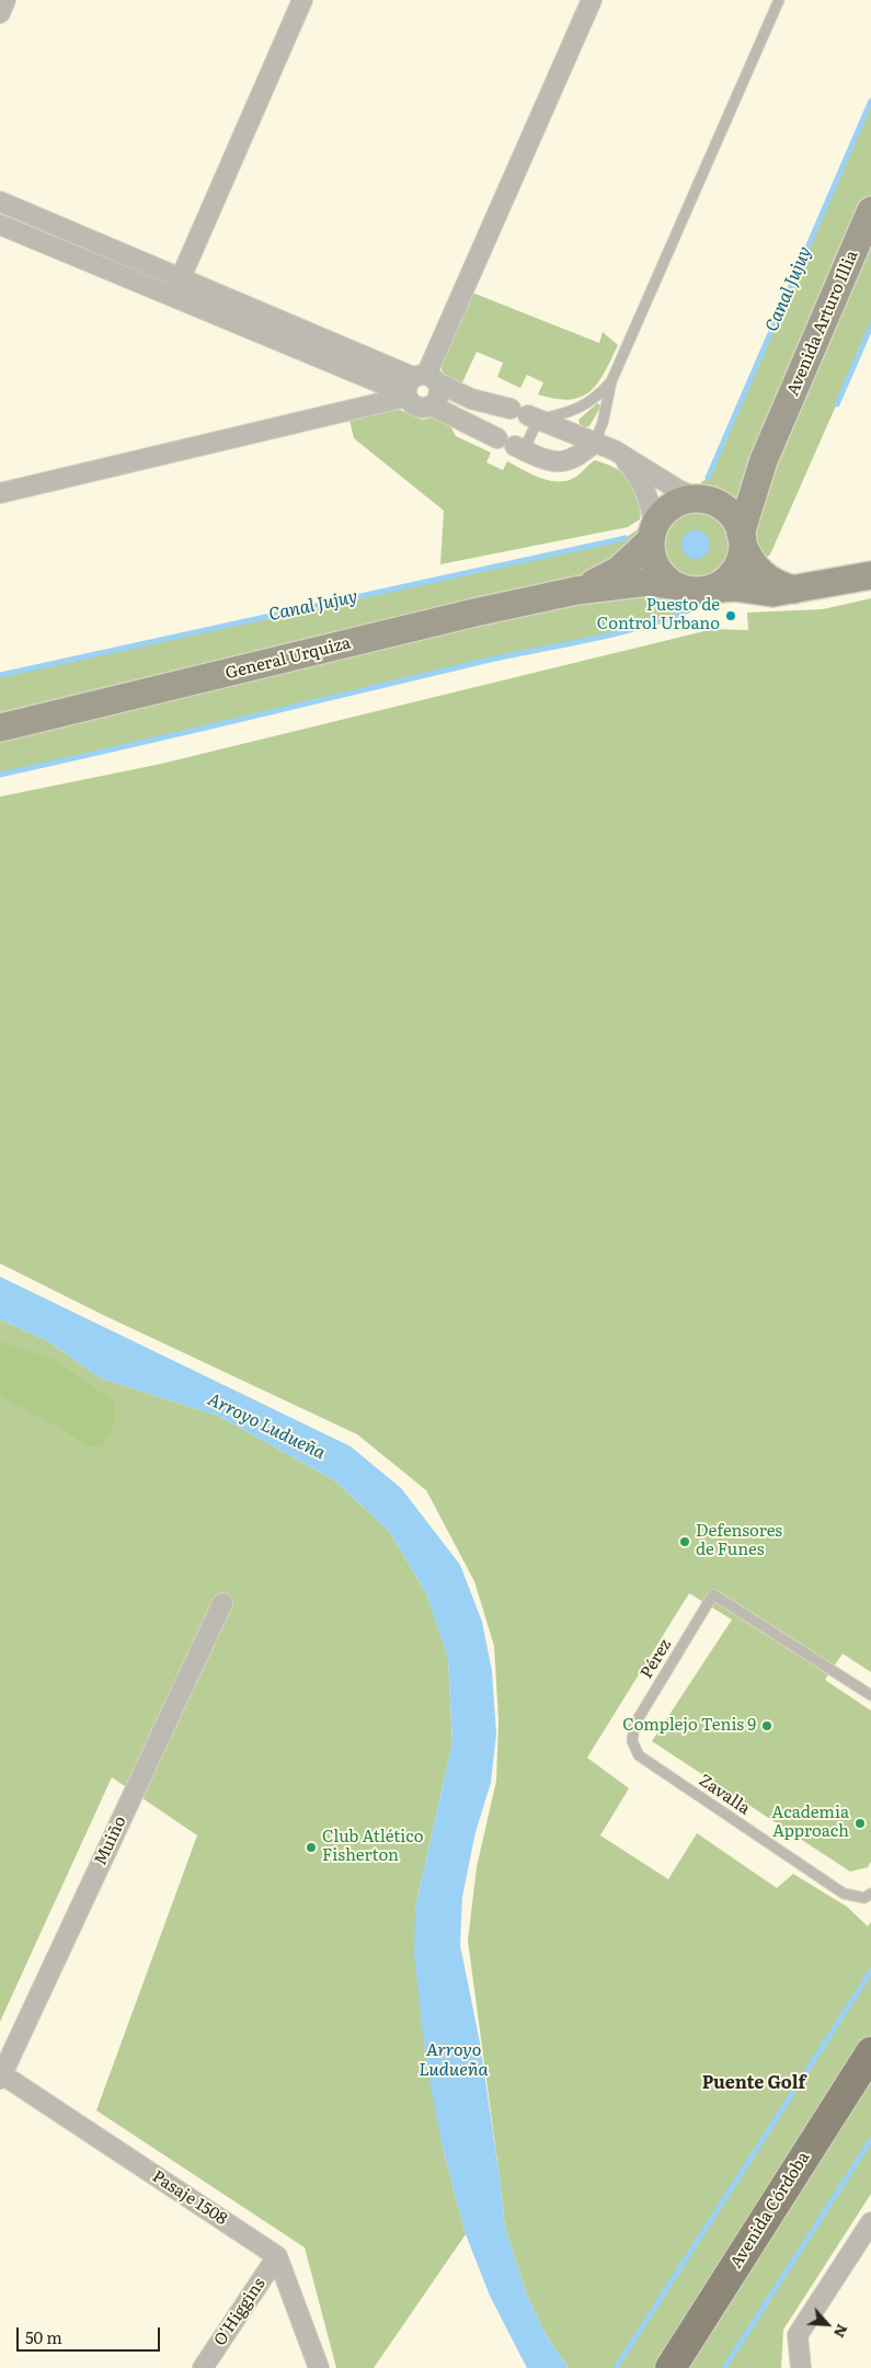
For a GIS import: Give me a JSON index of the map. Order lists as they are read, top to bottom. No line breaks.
{"streets":{"main road":["Avenida Arturo Illia","General Urquiza","Avenida Córdoba"],"street":["Muiño","Pasaje 1508","O'Higgins"],"lane":["Pérez","Zavalla"]},"crossings":[["Avenida Arturo Illia","General Urquiza"],["Pérez","Zavalla"],["Muiño","Pasaje 1508"],["Pasaje 1508","O'Higgins"]],"districts":["Puente Golf"],"water":["Canal Jujuy","Arroyo Ludueña"],"places":["Puesto de Control Urbano","Defensores de Funes","Complejo Tenis 9","Academia Approach","Club Atlético Fisherton"],"scale_bar":"50 m","north":"bottom right"}
